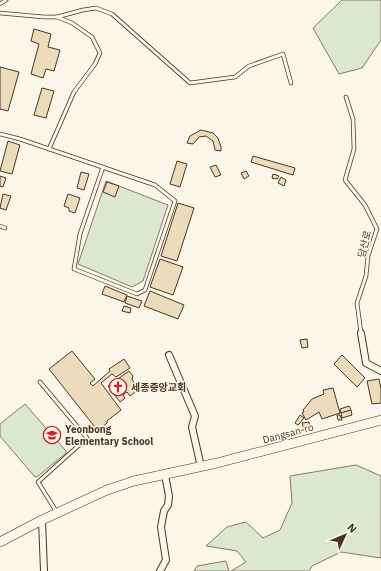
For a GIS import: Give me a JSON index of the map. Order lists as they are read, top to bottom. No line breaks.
{"streets":{"main road":["Dangsan-ro"],"lane":["당산로"]},"places":{"church":["세종중앙교회"],"school or university":["Yeonbong Elementary School"]},"north":"top right"}
